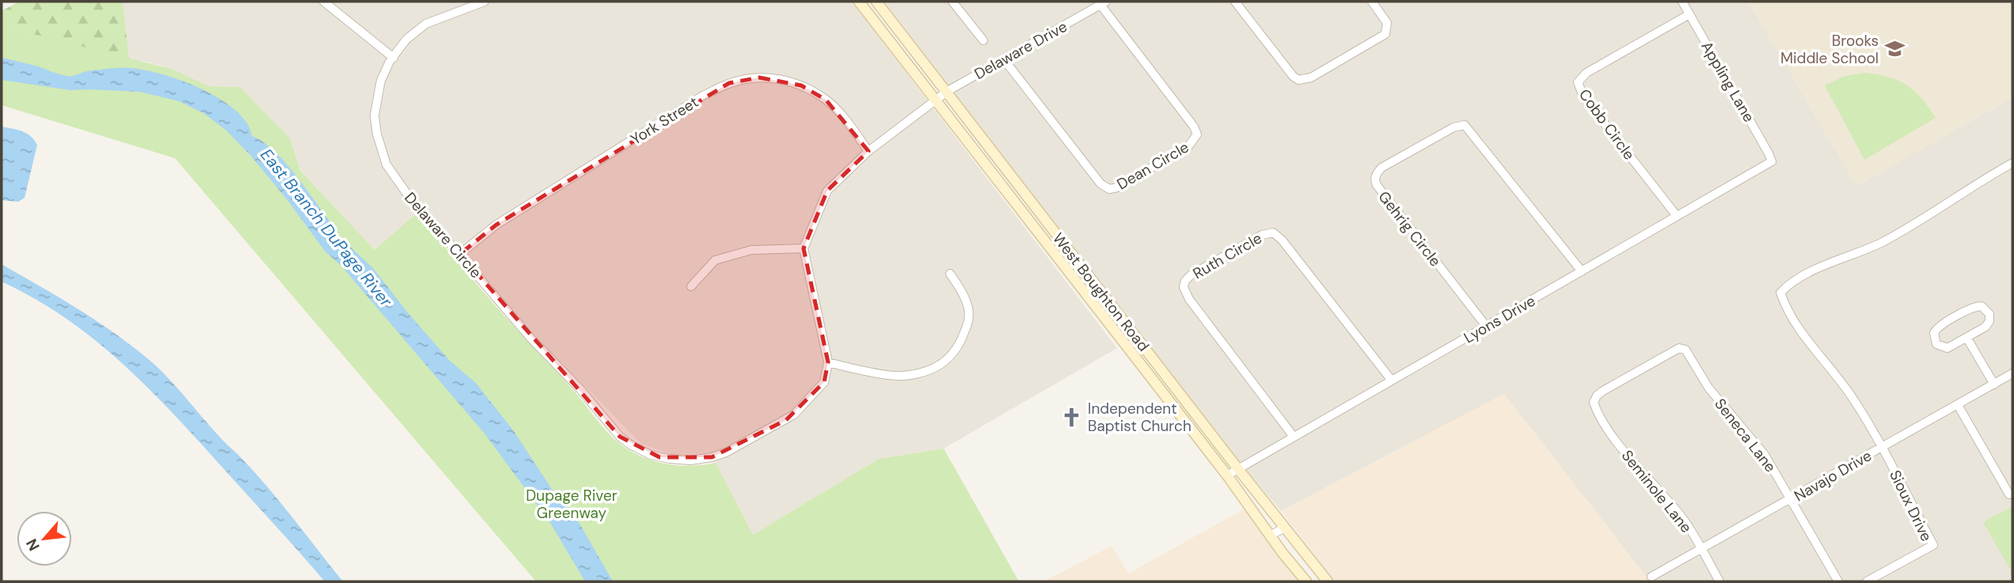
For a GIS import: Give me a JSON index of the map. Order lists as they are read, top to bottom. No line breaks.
{"streets":{"main road":["West Boughton Road"],"street":["Delaware Drive","Appling Lane","York Street","Cobb Circle","Dean Circle","Gehrig Circle","Delaware Circle","Ruth Circle","Lyons Drive","Seneca Lane","Navajo Drive","Seminole Lane","Sioux Drive"]},"crossings":[["Delaware Drive","Dean Circle"],["Delaware Drive","West Boughton Road"],["Appling Lane","Cobb Circle"],["Appling Lane","Lyons Drive"],["York Street","Delaware Circle"],["Cobb Circle","Lyons Drive"],["Gehrig Circle","Lyons Drive"],["Ruth Circle","Lyons Drive"],["West Boughton Road","Lyons Drive"],["Seneca Lane","Navajo Drive"],["Seneca Lane","Seminole Lane"],["Navajo Drive","Seminole Lane"],["Navajo Drive","Sioux Drive"]],"water":["East Branch DuPage River"],"parks":["Dupage River Greenway"],"places":{"school or university":["Brooks Middle School"],"church":["Independent Baptist Church"]},"north":"bottom left"}
